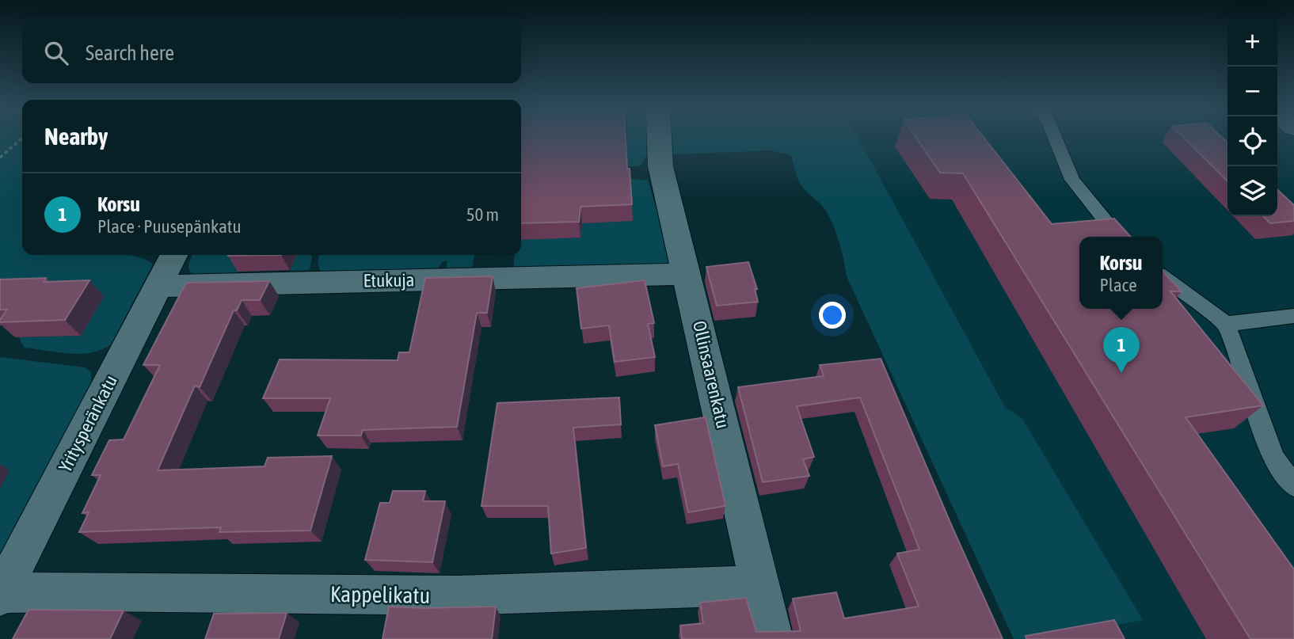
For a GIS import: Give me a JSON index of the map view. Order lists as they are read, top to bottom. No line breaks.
{"streets":{"street":["Etukuja","Ollinsaarenkatu","Yritysperänkatu","Kappelikatu"]},"crossings":[["Etukuja","Ollinsaarenkatu"],["Etukuja","Yritysperänkatu"],["Ollinsaarenkatu","Kappelikatu"],["Yritysperänkatu","Kappelikatu"]],"page":{"map_buttons":["+","−"],"search":"Search here","heading":"Nearby","list":[{"mark":"1","name":"Korsu","note":"Place · Puusepänkatu","value":"50 m"}],"popup":["Korsu","Place"],"pins":"1"}}
